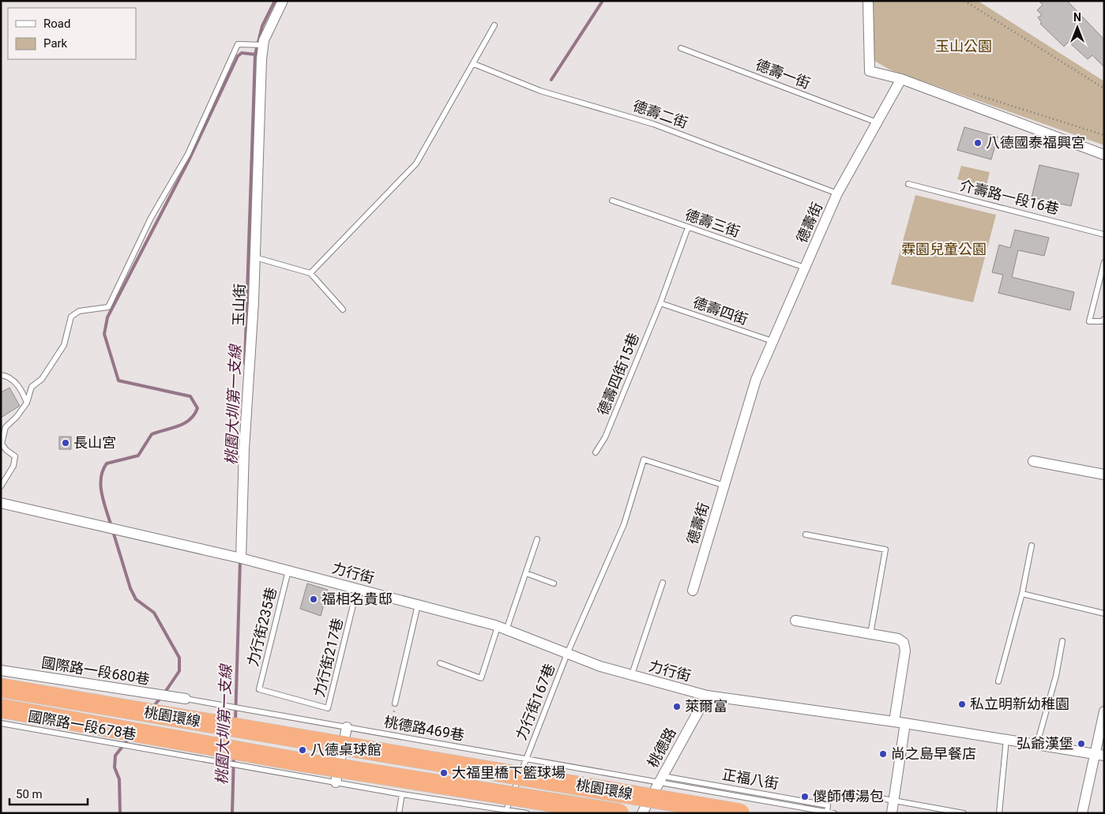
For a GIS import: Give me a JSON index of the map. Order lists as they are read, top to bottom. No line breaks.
{"streets":{"highway":["桃園環線"],"street":["德壽街","玉山街","力行街","國際路一段680巷","桃德路"],"lane":["德壽一街","德壽二街","介壽路一段16巷","德壽三街","德壽四街","德壽四街15巷","力行街235巷","力行街217巷","力行街167巷","國際路一段678巷","桃德路469巷","正福八街"]},"crossings":[["德壽一街","德壽街"],["德壽二街","德壽街"],["德壽街","德壽三街"],["德壽街","德壽四街"],["德壽街","力行街167巷"],["德壽三街","德壽四街15巷"],["玉山街","力行街"],["德壽四街","德壽四街15巷"],["力行街","力行街235巷"],["力行街","力行街217巷"],["力行街","力行街167巷"],["力行街","桃德路"],["力行街235巷","力行街217巷"],["國際路一段680巷","桃德路469巷"],["力行街167巷","桃德路469巷"],["桃德路469巷","桃德路"],["桃德路469巷","正福八街"],["桃德路","正福八街"]],"water":["桃園大圳第一支線"],"parks":["玉山公園","霖園兒童公園"],"places":["八德國泰福興宮","長山宮","福相名貴邸","私立明新幼稚園","萊爾富","弘爺漢堡","八德桌球館","尚之島早餐店","大福里橋下籃球場","儍師傅湯包"],"legend":["Road","Park"],"scale_bar":"50 m","north":"top"}
